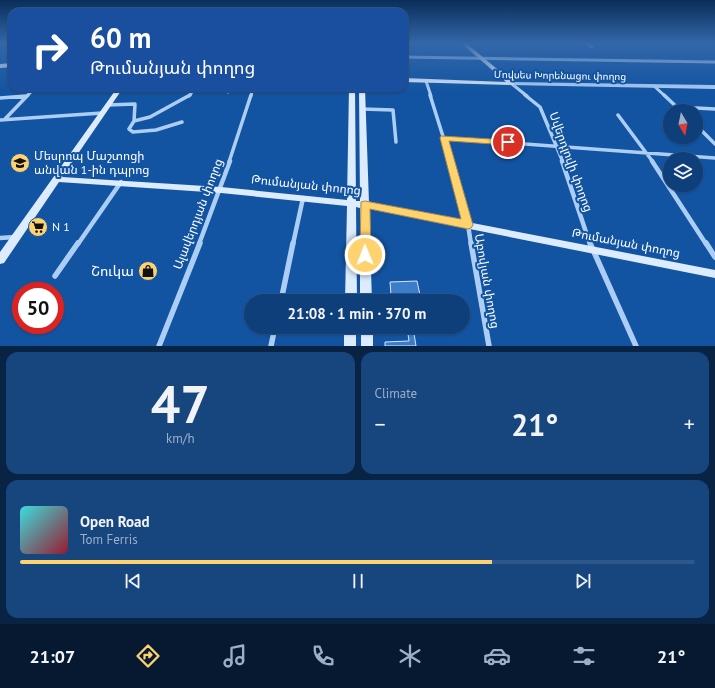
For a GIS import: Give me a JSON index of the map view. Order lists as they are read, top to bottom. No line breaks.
{"streets":{"main road":["Մովսես Խորենացու փողոց","Թումանյան փողոց"],"street":["Սվերդլովի փողոց","Ալավերդյան փողոց","Աբովյան փողոց"]},"crossings":[["Մովսես Խորենացու փողոց","Սվերդլովի փողոց"],["Մովսես Խորենացու փողոց","Աբովյան փողոց"],["Սվերդլովի փողոց","Թումանյան փողոց"],["Թումանյան փողոց","Ալավերդյան փողոց"],["Թումանյան փողոց","Աբովյան փողոց"]],"places":{"school or university":["Մեսրոպ Մաշտոցի անվան 1-ին դպրոց"],"supermarket":["N 1"],"shop":["Շուկա"]},"north":"bottom","page":{"turn":["60 m","Թումանյան փողոց"],"limit":"50","trip":"21:08 · 1 min · 370 m","tile":[["47","km/h"],"Climate"],"heat":["−","21°","+"],"song":["Open Road","Tom Ferris"],"tabs":["21:07","21°"]}}
